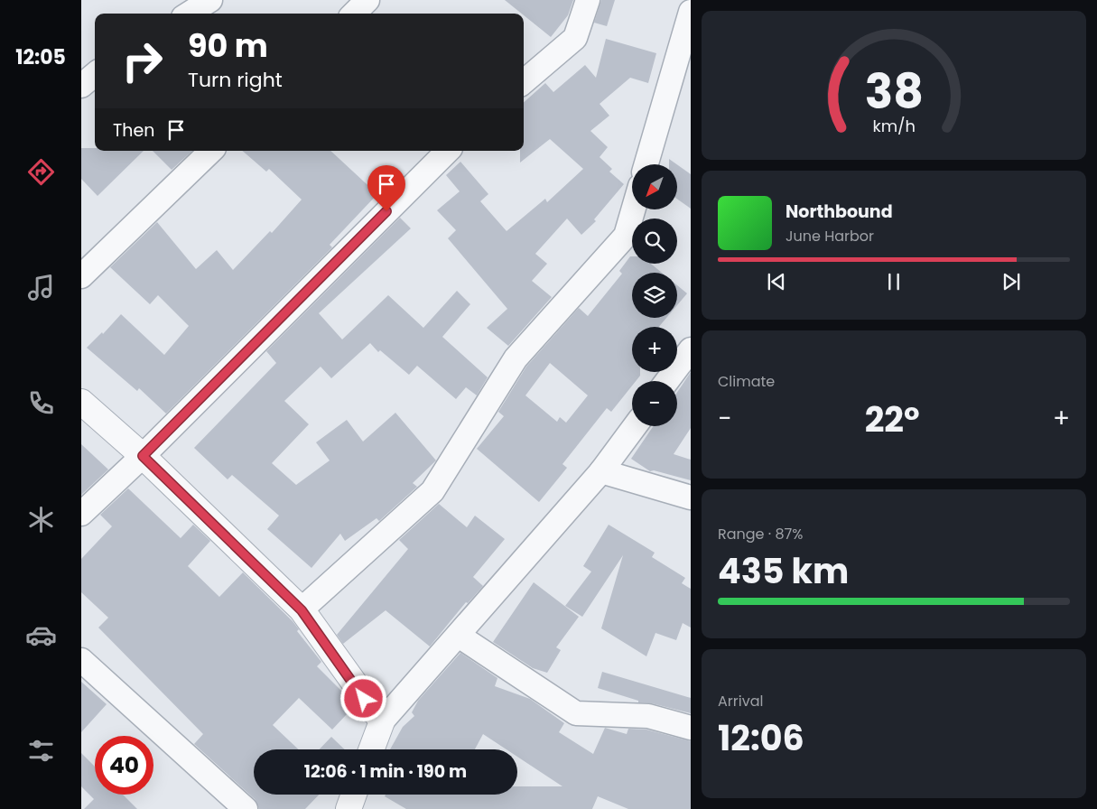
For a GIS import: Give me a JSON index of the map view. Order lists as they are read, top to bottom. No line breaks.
{"north":"bottom left","page":{"tabs":"12:05","turn":["90 m","Turn right"],"then":"Then","map_buttons":["+","−"],"song":["Northbound","June Harbor"],"tile":["Climate",["Range · 87%","435 km"],["Arrival","12:06"]],"heat":["−","22°","+"],"limit":"40","trip":"12:06 · 1 min · 190 m","gauge":["38","km/h"]}}
